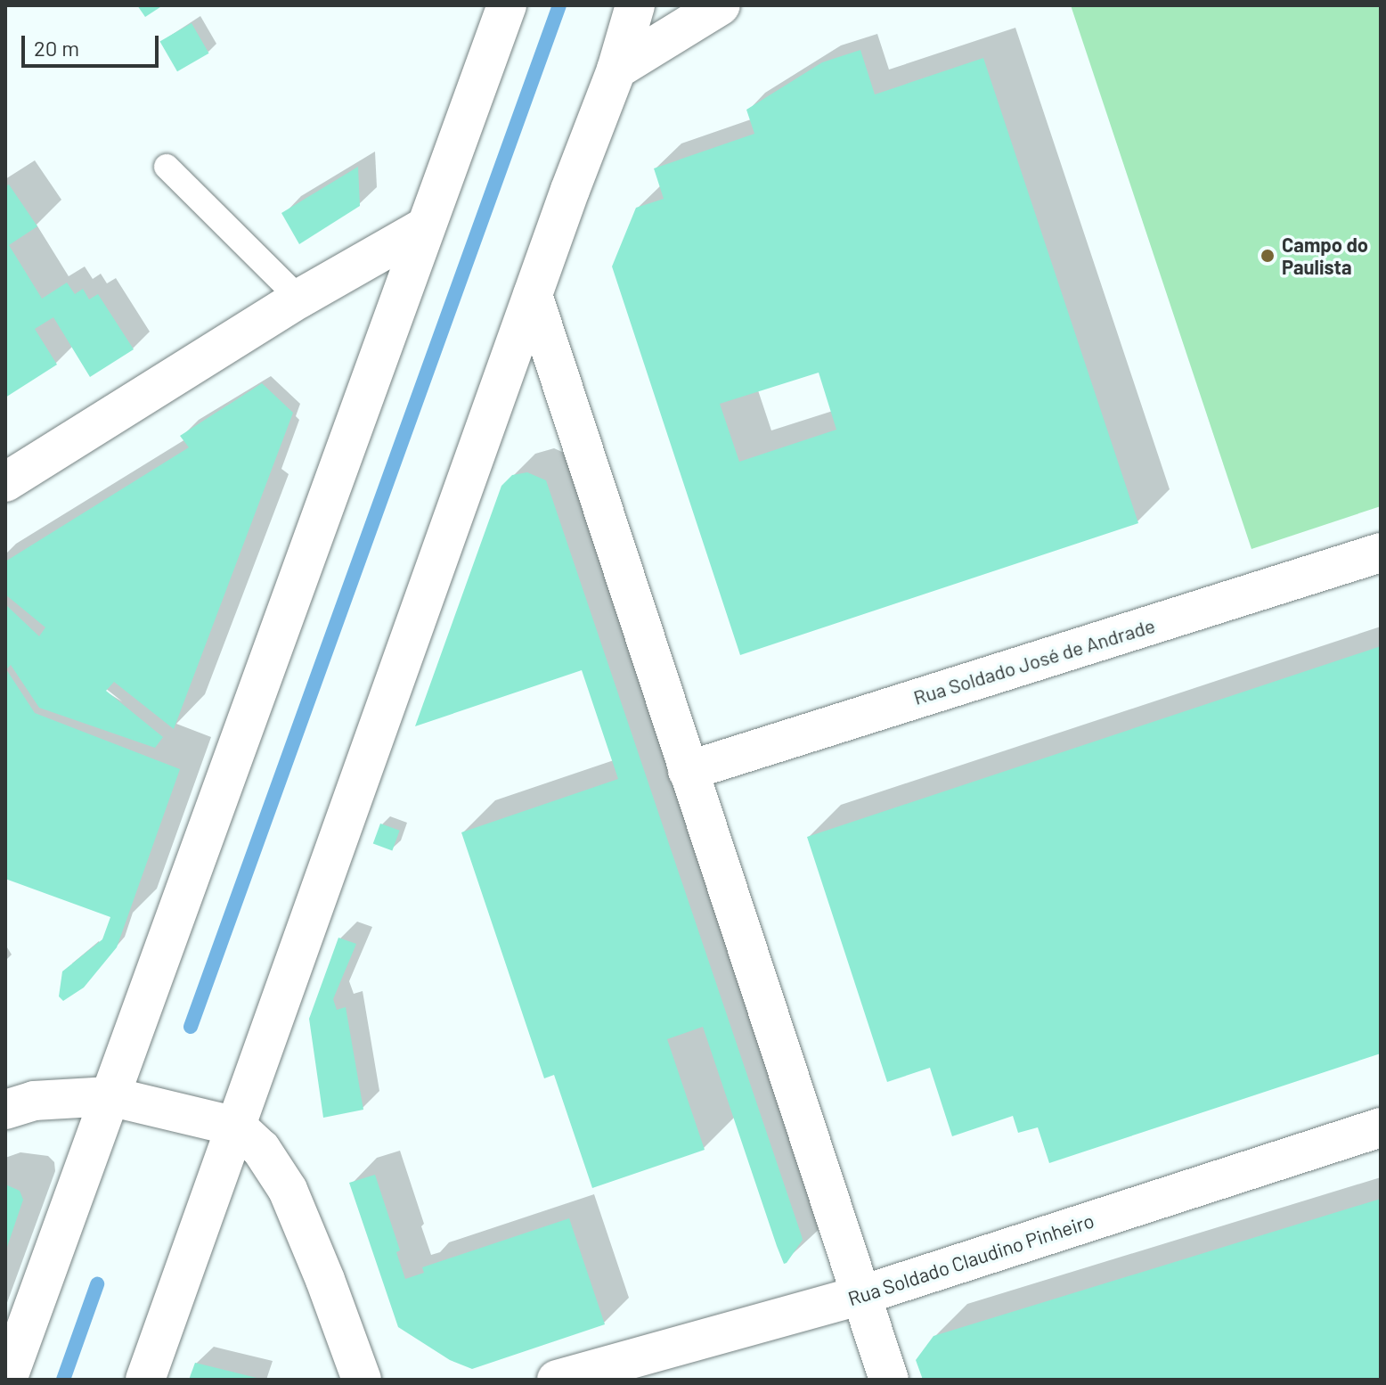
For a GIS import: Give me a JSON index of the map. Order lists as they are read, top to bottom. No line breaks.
{"streets":{"street":["Rua Soldado José de Andrade","Rua Soldado Claudino Pinheiro"]},"places":["Campo do Paulista"],"scale_bar":"20 m"}
